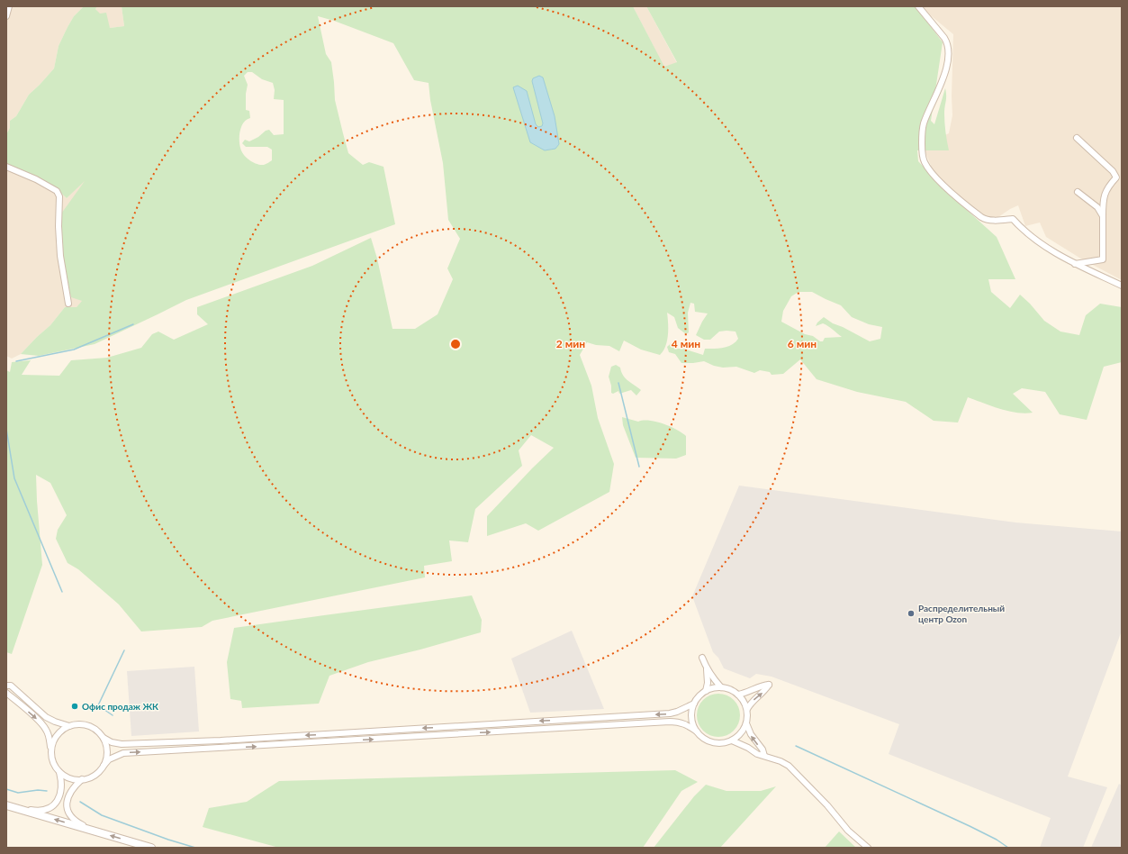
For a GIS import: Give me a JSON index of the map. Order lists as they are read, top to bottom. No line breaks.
{"places":["Распределительный центр Ozon","Офис продаж ЖК"],"rings":["2 мин","4 мин","6 мин"]}
